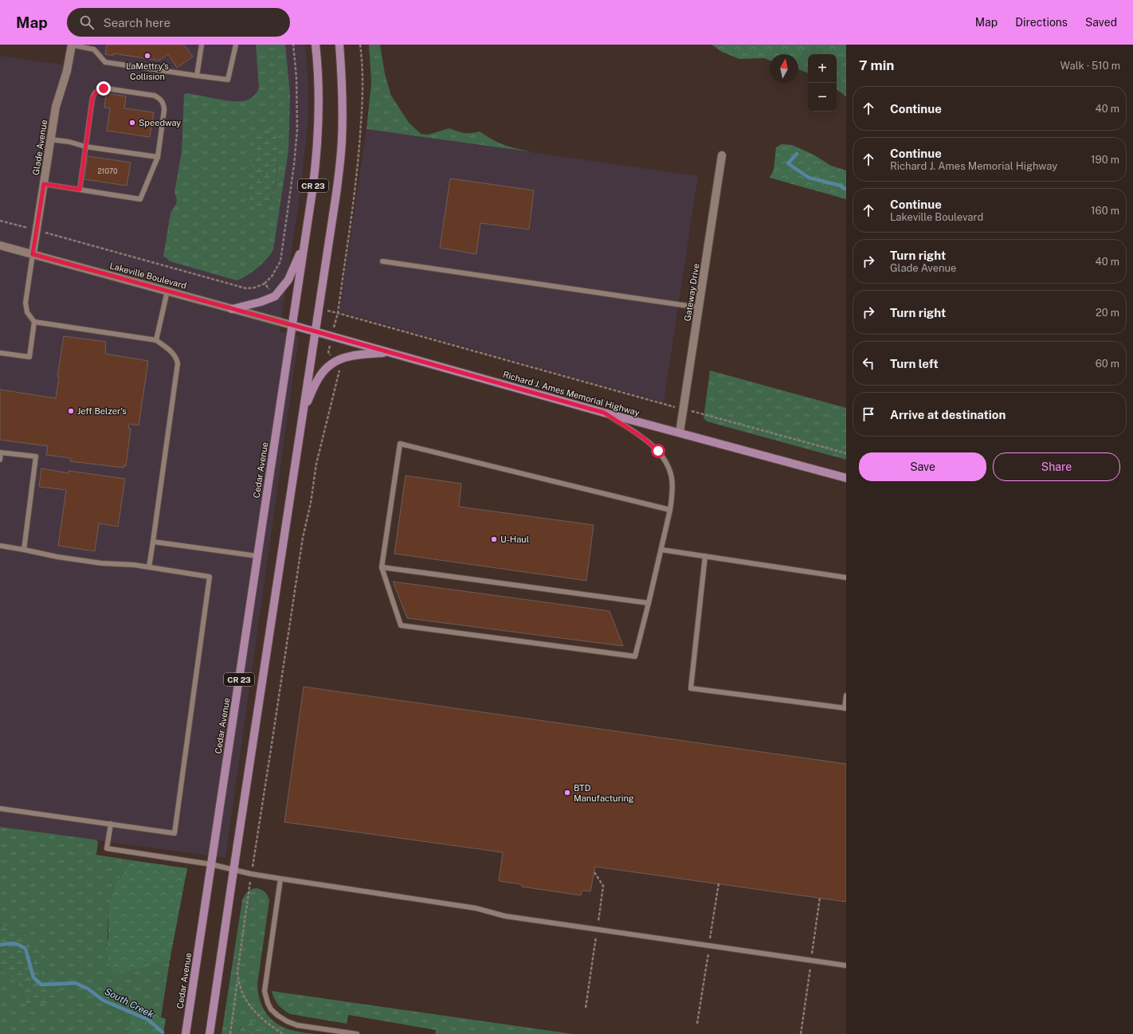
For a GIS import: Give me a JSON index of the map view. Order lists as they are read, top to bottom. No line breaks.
{"streets":{"main road":["CR 23","Richard J. Ames Memorial Highway","Cedar Avenue"],"street":["Glade Avenue","Lakeville Boulevard","Gateway Drive"]},"crossings":[["Glade Avenue","Lakeville Boulevard"],["CR 23","Lakeville Boulevard"],["CR 23","Richard J. Ames Memorial Highway"],["CR 23","Cedar Avenue"],["Lakeville Boulevard","Richard J. Ames Memorial Highway"],["Lakeville Boulevard","Cedar Avenue"],["Gateway Drive","Richard J. Ames Memorial Highway"],["Richard J. Ames Memorial Highway","Cedar Avenue"]],"water":["South Creek"],"places":["LaMettry's Collision","Speedway","Jeff Belzer's","U-Haul","BTD Manufacturing"],"house_numbers":["21070"],"north":"top","page":{"header":"Map","search":"Search here","nav":["Map","Directions","Saved"],"heading":["7 min","Walk · 510 m"],"map_buttons":["+","−"],"list":[["Continue","40 m"],["Continue","Richard J. Ames Memorial Highway","190 m"],["Continue","Lakeville Boulevard","160 m"],["Turn right","Glade Avenue","40 m"],["Turn right","20 m"],["Turn left","60 m"],"Arrive at destination"],"buttons":["Save","Share"]}}
